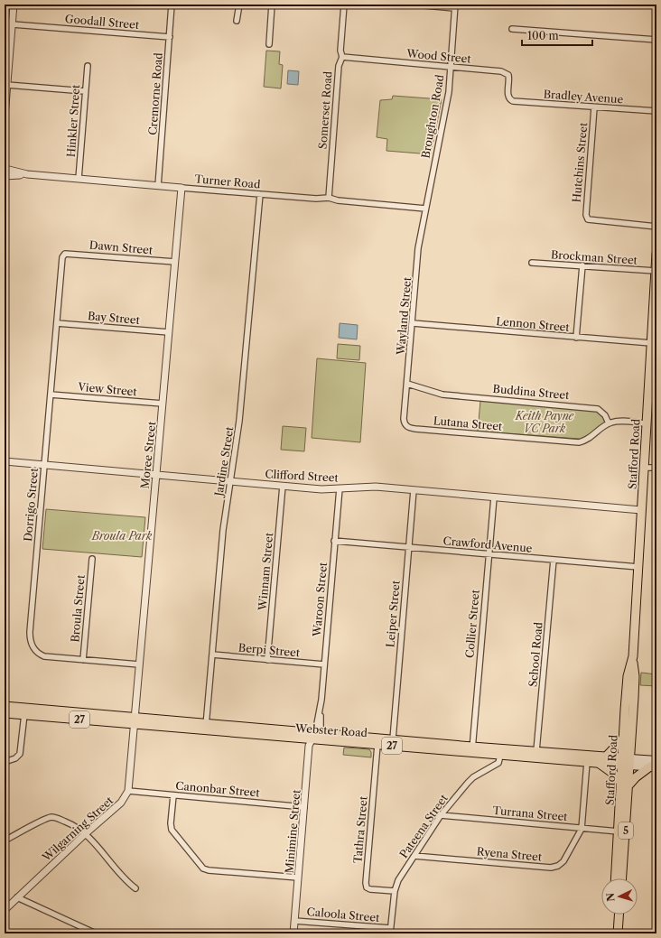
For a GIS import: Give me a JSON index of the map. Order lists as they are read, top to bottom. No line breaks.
{"streets":{"main road":["Stafford Road","27","Webster Road","5"],"street":["Goodall Street","Wood Street","Cremorne Road","Bradley Avenue","Somerset Road","Broughton Road","Hinkler Street","Hutchins Street","Turner Road","Dawn Street","Brockman Street","Wayland Street","Bay Street","Lennon Street","View Street","Buddina Street","Lutana Street","Moree Street","Jardine Street","Clifford Street","Dorrigo Street","Crawford Avenue","Winnam Street","Waroon Street","Broula Street","Leiper Street","Collier Street","Berpi Street","School Road","Canonbar Street","Turrana Street","Pateena Street","Wilgarning Street","Tathra Street","Minimine Street","Ryena Street","Caloola Street"]},"crossings":[["Goodall Street","Cremorne Road"],["Wood Street","Bradley Avenue"],["Wood Street","Somerset Road"],["Wood Street","Broughton Road"],["Cremorne Road","Turner Road"],["Bradley Avenue","Hutchins Street"],["Somerset Road","Turner Road"],["Broughton Road","Turner Road"],["Broughton Road","Wayland Street"],["Hinkler Street","Turner Road"],["Turner Road","Wayland Street"],["Turner Road","Moree Street"],["Turner Road","Jardine Street"],["Dawn Street","Moree Street"],["Dawn Street","Dorrigo Street"],["Brockman Street","Stafford Road"],["Wayland Street","Lennon Street"],["Wayland Street","Buddina Street"],["Wayland Street","Lutana Street"],["Bay Street","Moree Street"],["Bay Street","Dorrigo Street"],["Lennon Street","Stafford Road"],["View Street","Moree Street"],["View Street","Dorrigo Street"],["Buddina Street","Lutana Street"],["Stafford Road","Clifford Street"],["Stafford Road","Crawford Avenue"],["Stafford Road","Webster Road"],["Stafford Road","Turrana Street"],["Moree Street","Clifford Street"],["Moree Street","Dorrigo Street"],["Moree Street","Webster Road"],["Jardine Street","Clifford Street"],["Jardine Street","Berpi Street"],["Jardine Street","Webster Road"],["Clifford Street","Dorrigo Street"],["Clifford Street","Winnam Street"],["Clifford Street","Waroon Street"],["Clifford Street","Leiper Street"],["Clifford Street","Collier Street"],["Dorrigo Street","Broula Street"],["Crawford Avenue","Waroon Street"],["Crawford Avenue","Leiper Street"],["Crawford Avenue","Collier Street"],["Crawford Avenue","School Road"],["Winnam Street","Berpi Street"],["Waroon Street","Berpi Street"],["Waroon Street","Webster Road"],["Waroon Street","Minimine Street"],["Leiper Street","Webster Road"],["Collier Street","Webster Road"],["School Road","Webster Road"],["Webster Road","Pateena Street"],["Webster Road","Tathra Street"],["Webster Road","Minimine Street"],["Canonbar Street","Wilgarning Street"],["Canonbar Street","Minimine Street"],["Turrana Street","Pateena Street"],["Turrana Street","Ryena Street"],["Pateena Street","Tathra Street"],["Pateena Street","Ryena Street"],["Pateena Street","Caloola Street"],["Minimine Street","Caloola Street"]],"parks":["Keith Payne VC Park","Broula Park"],"scale_bar":"100 m","north":"left"}
